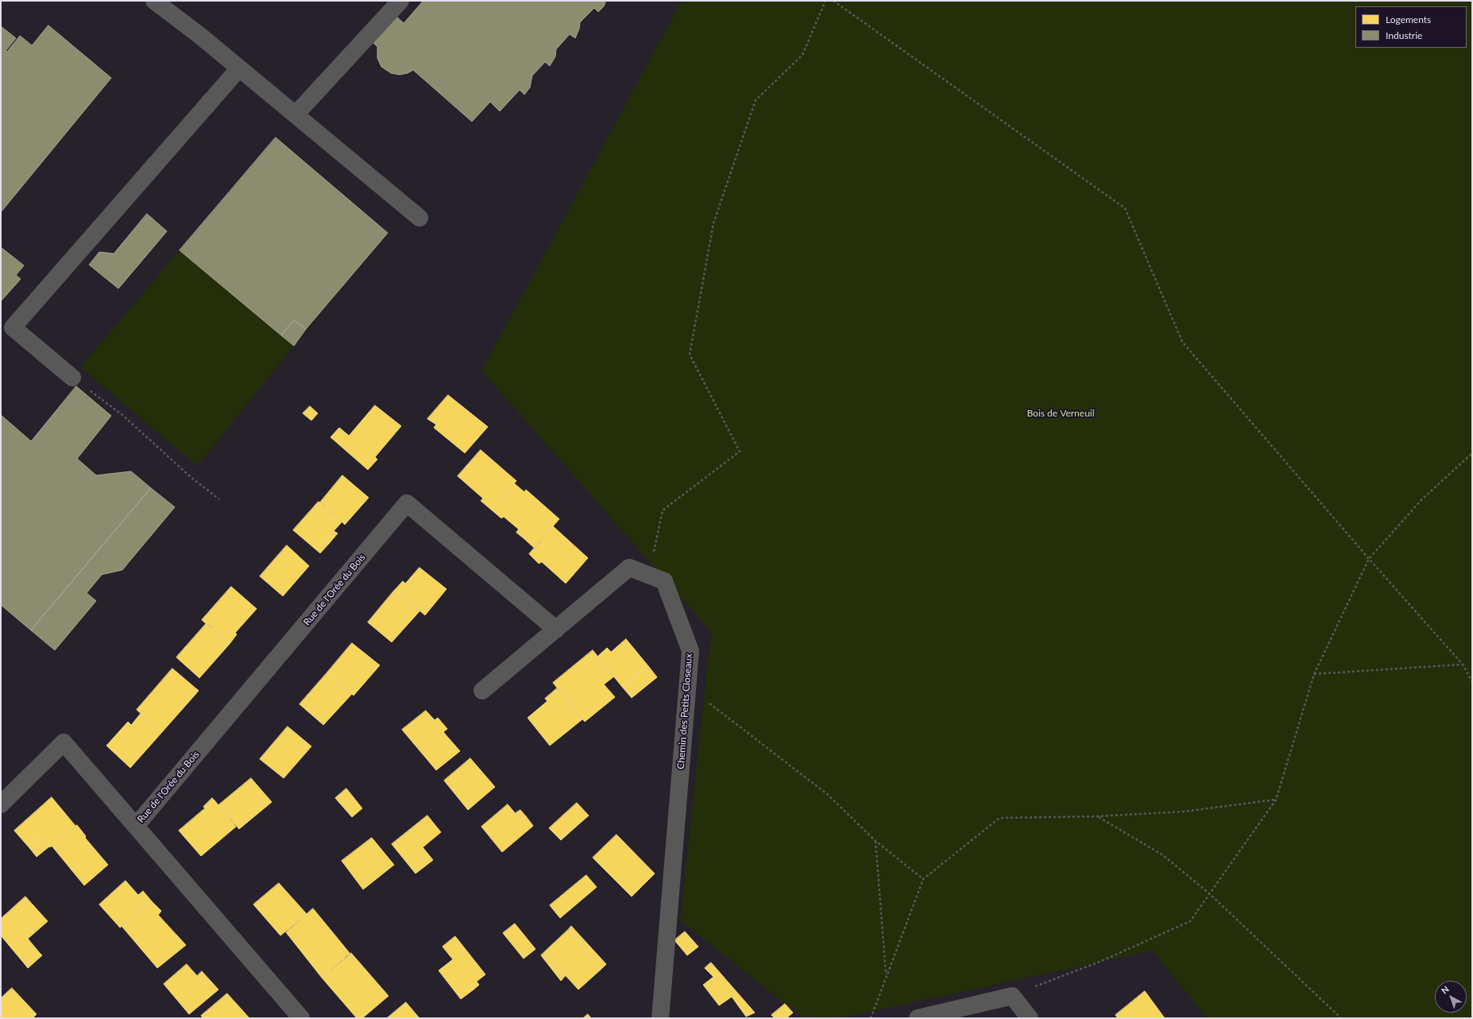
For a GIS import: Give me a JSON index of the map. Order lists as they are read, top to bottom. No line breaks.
{"streets":{"street":["Rue de l'Orée du Bois","Chemin des Petits Closeaux"]},"crossings":[["Rue de l'Orée du Bois","Chemin des Petits Closeaux"]],"parks":["Bois de Verneuil"],"legend":["Logements","Industrie"],"north":"top left"}
